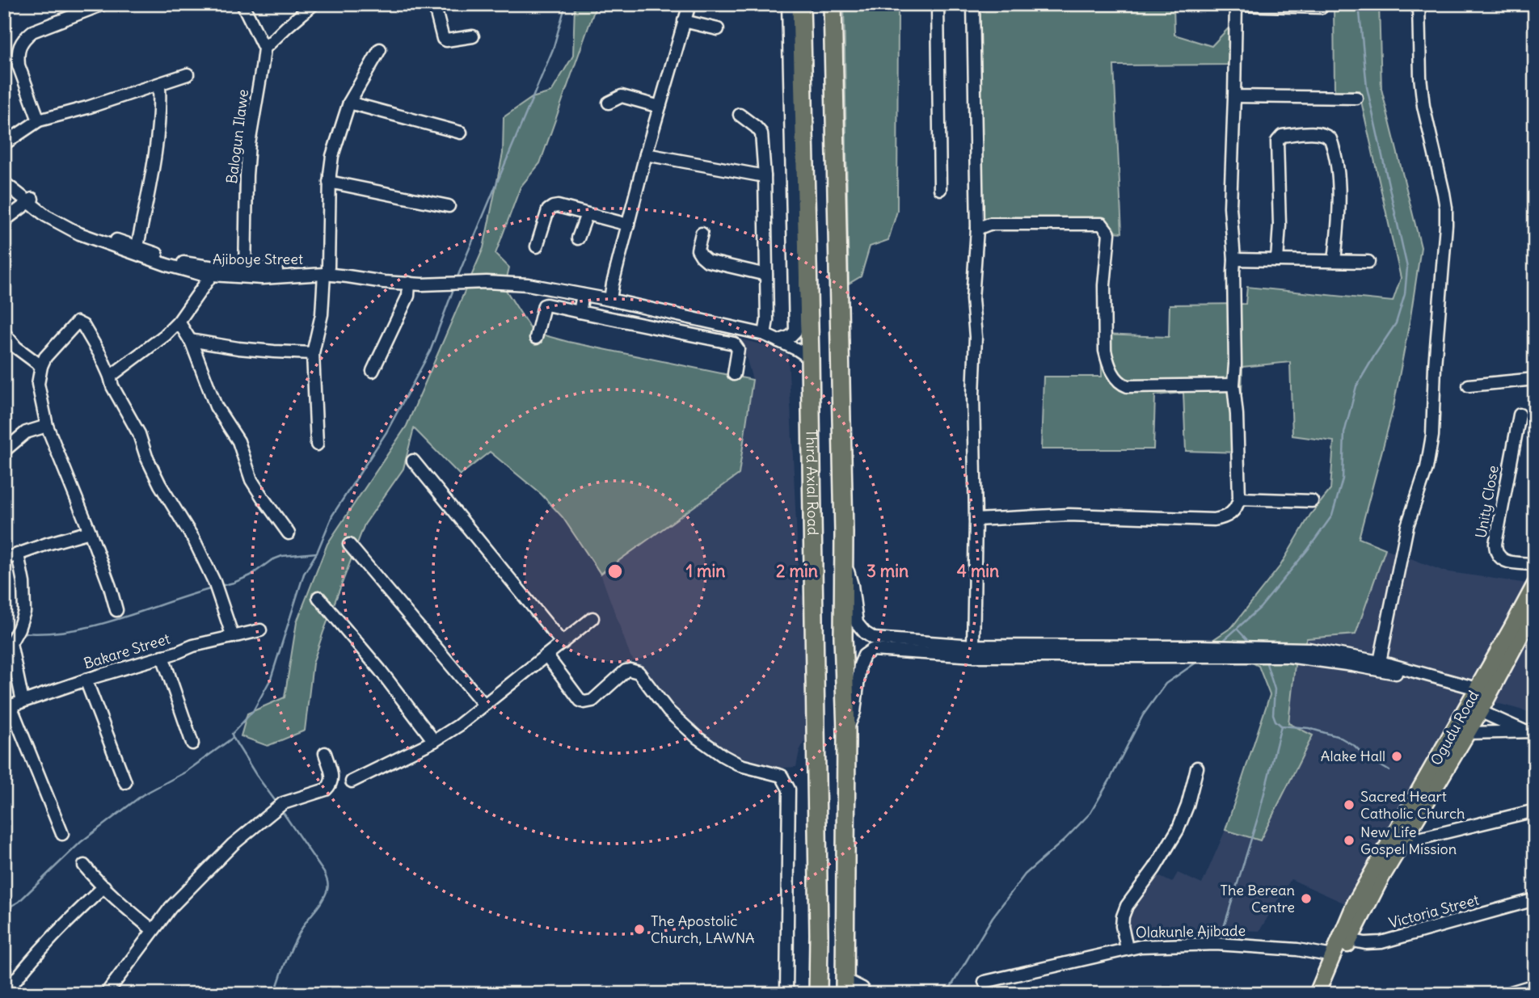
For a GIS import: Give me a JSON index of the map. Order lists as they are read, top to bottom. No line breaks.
{"streets":{"highway":["Third Axial Road"],"main road":["Ogudu Road"],"street":["Balogun Ilawe","Ajiboye Street","Unity Close","Bakare Street","Victoria Street","Olakunle Ajibade"]},"crossings":[["Balogun Ilawe","Ajiboye Street"],["Ajiboye Street","Third Axial Road"],["Ogudu Road","Victoria Street"],["Ogudu Road","Olakunle Ajibade"]],"places":["Alake Hall","Sacred Heart Catholic Church","New Life Gospel Mission","The Berean Centre","The Apostolic Church, LAWNA"],"rings":["1 min","2 min","3 min","4 min"]}
